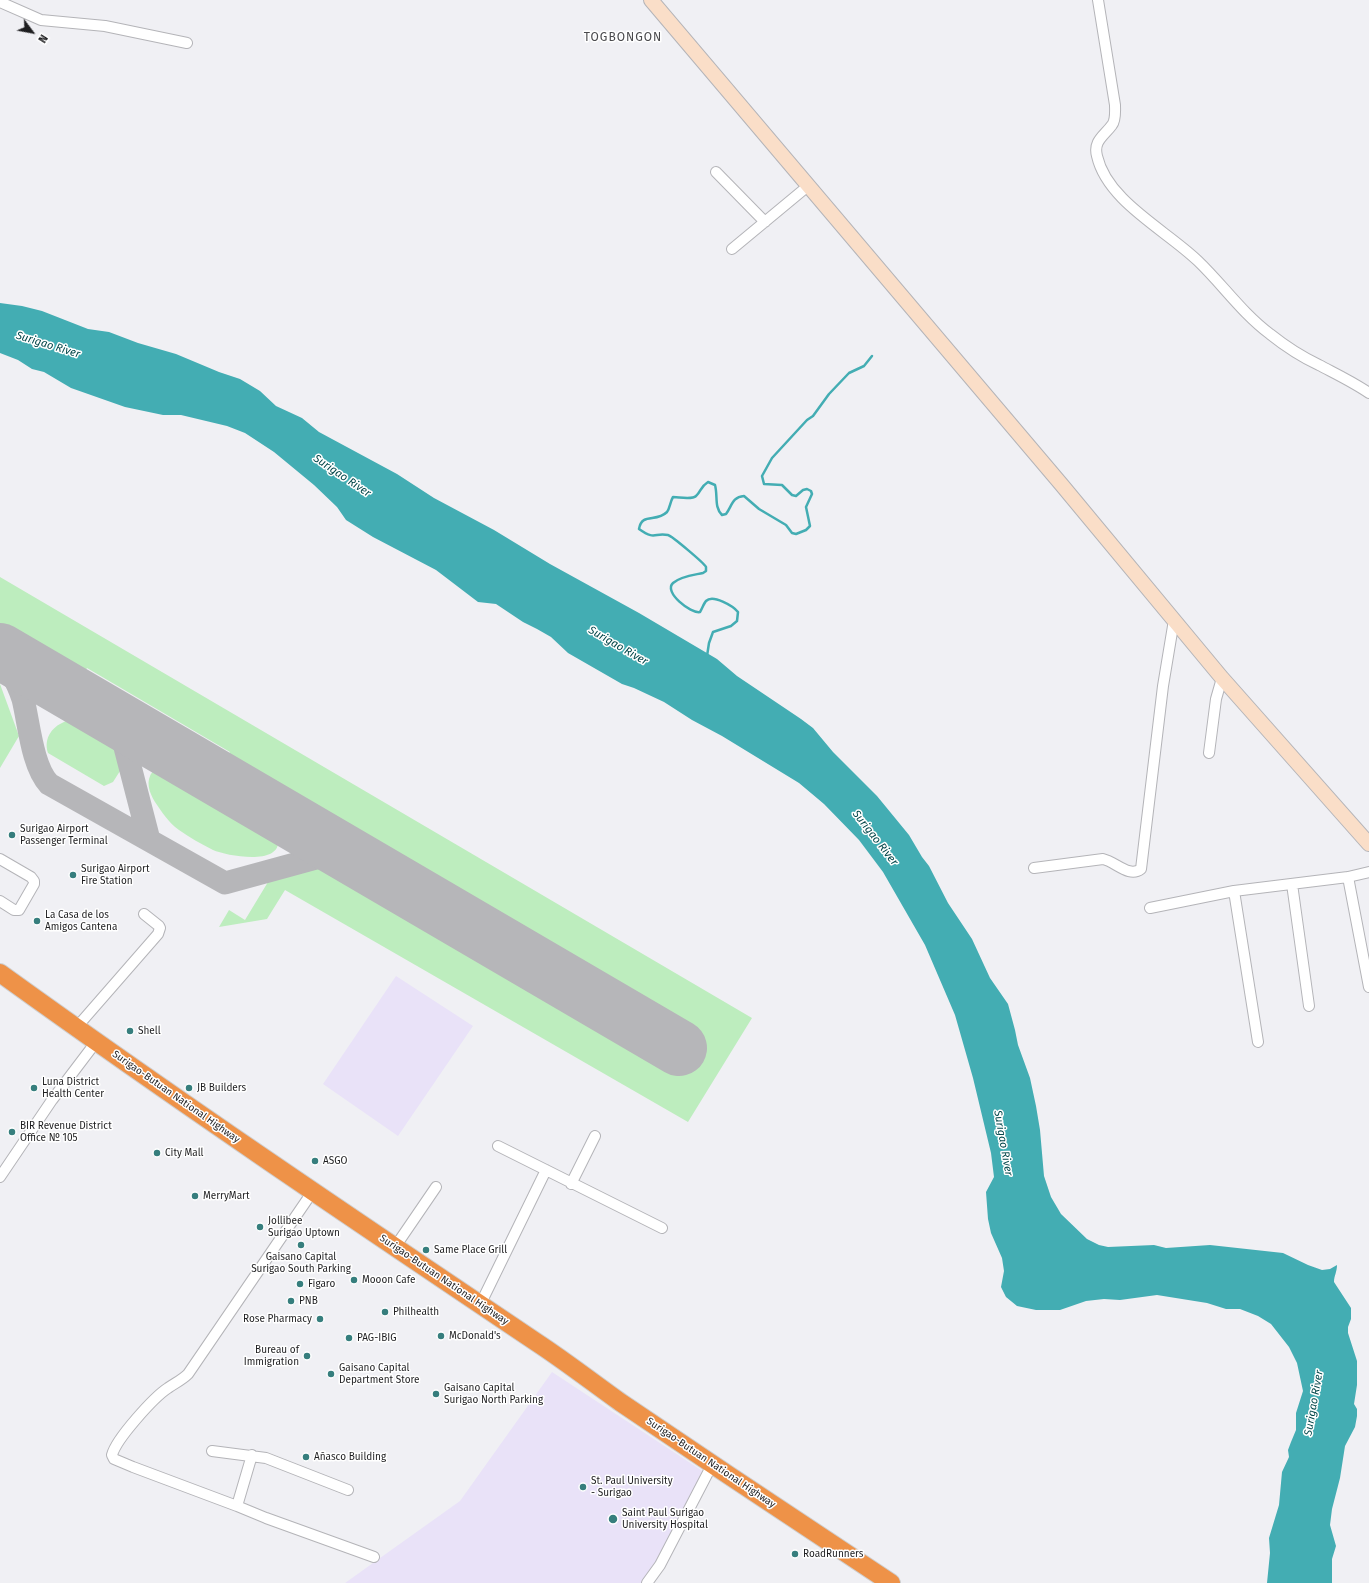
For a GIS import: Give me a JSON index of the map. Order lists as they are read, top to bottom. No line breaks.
{"streets":{"highway":["Surigao-Butuan National Highway"]},"districts":["TOGBONGON"],"water":["Surigao River"],"places":["Surigao Airport Passenger Terminal","Surigao Airport Fire Station","La Casa de los Amigos Cantena","Shell","Luna District Health Center","JB Builders","BIR Revenue District Office № 105","City Mall","ASGO","MerryMart","Jollibee Surigao Uptown","Gaisano Capital Surigao South Parking","Same Place Grill","Mooon Cafe","Figaro","PNB","Philhealth","Rose Pharmacy","McDonald's","PAG-IBIG","Bureau of Immigration","Gaisano Capital Department Store","Gaisano Capital Surigao North Parking","Añasco Building","St. Paul University - Surigao","Saint Paul Surigao University Hospital","RoadRunners"],"north":"bottom right"}
